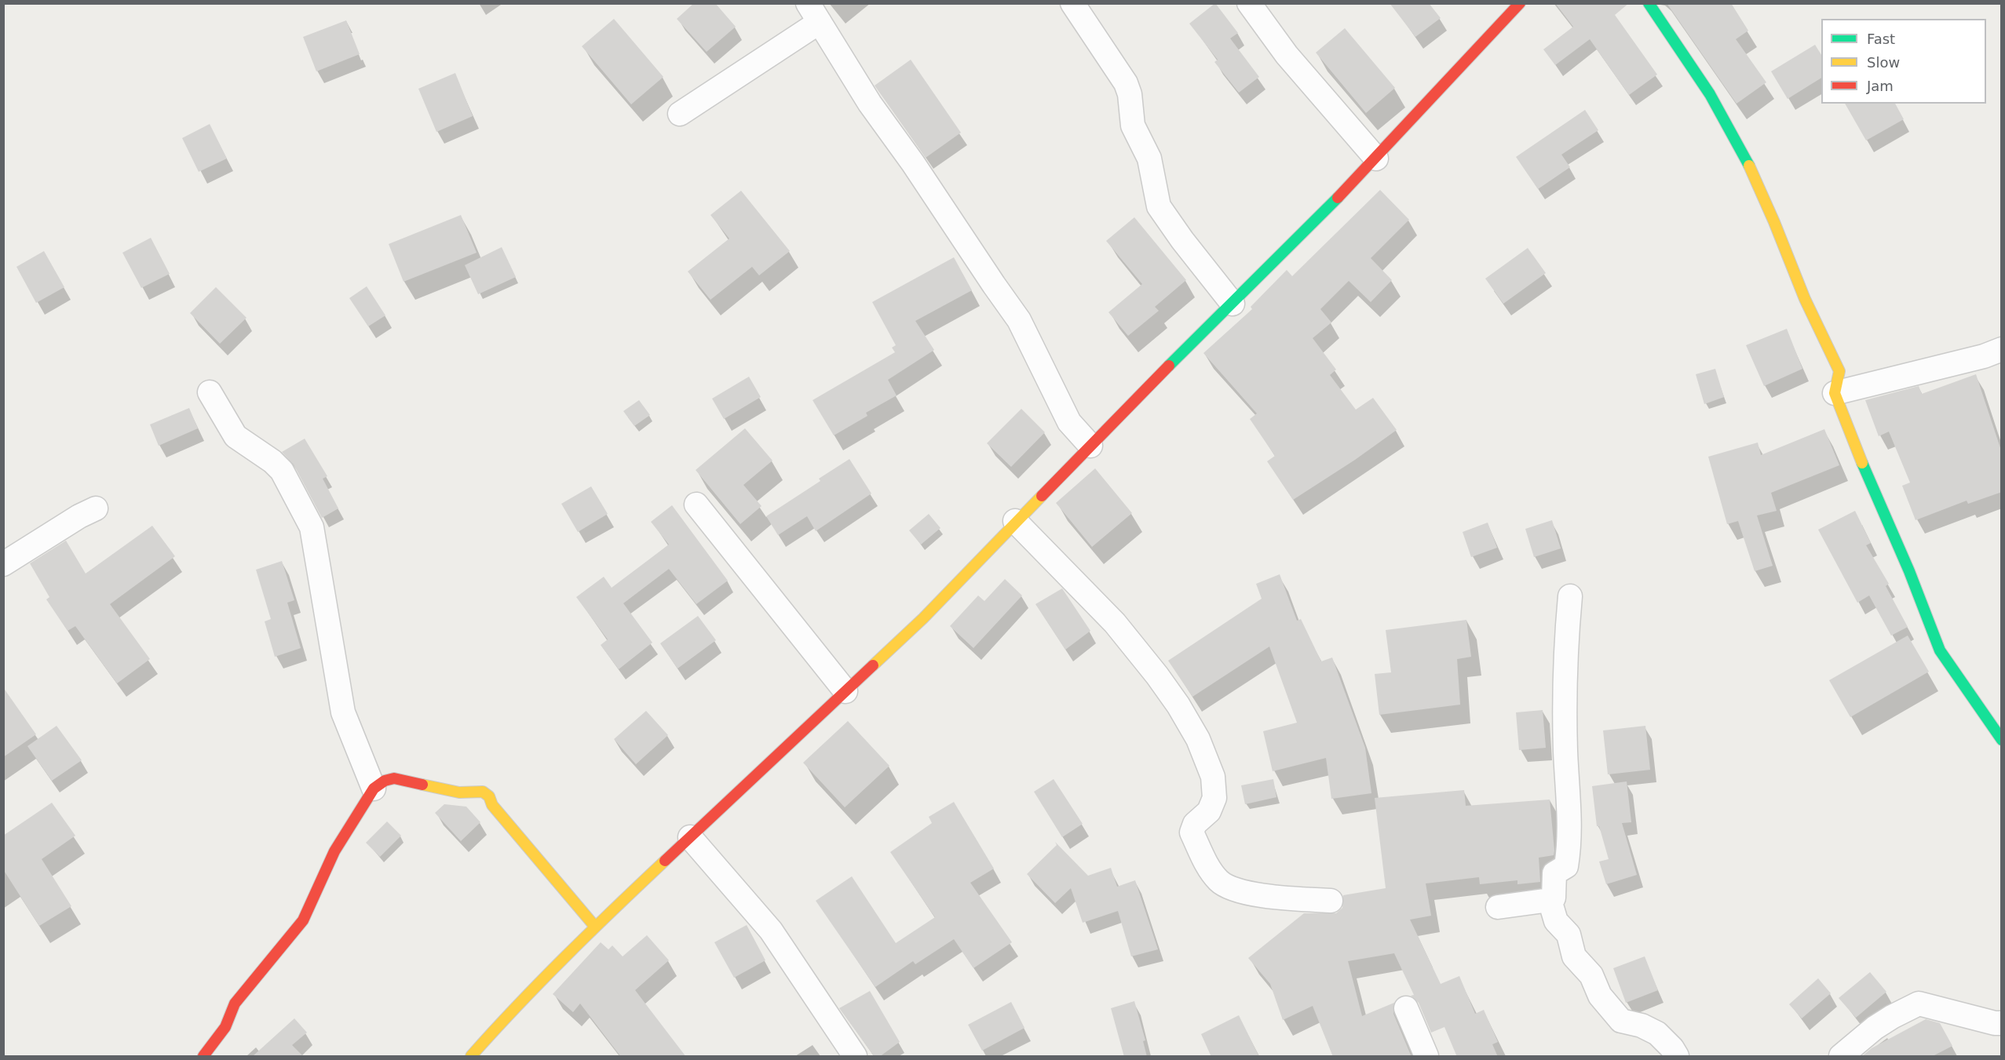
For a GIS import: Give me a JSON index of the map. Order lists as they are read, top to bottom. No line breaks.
{"legend":["Fast","Slow","Jam"]}
